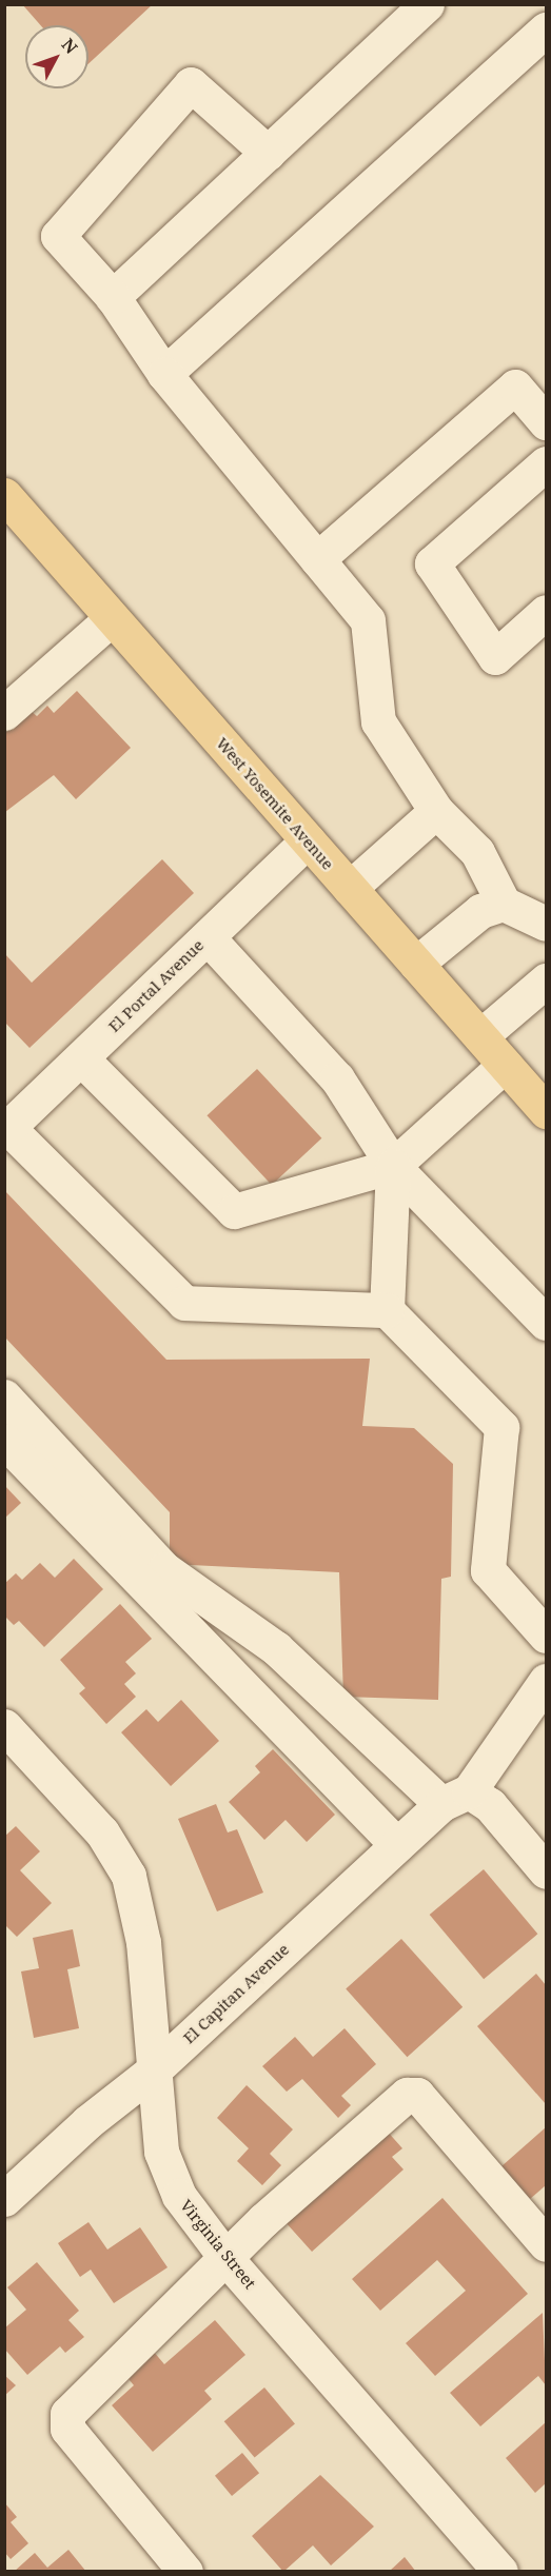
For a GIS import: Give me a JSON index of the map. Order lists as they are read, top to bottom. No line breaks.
{"streets":{"main road":["West Yosemite Avenue"],"street":["El Portal Avenue","El Capitan Avenue","Virginia Street"]},"crossings":[["West Yosemite Avenue","El Portal Avenue"],["El Capitan Avenue","Virginia Street"]],"north":"top right"}
